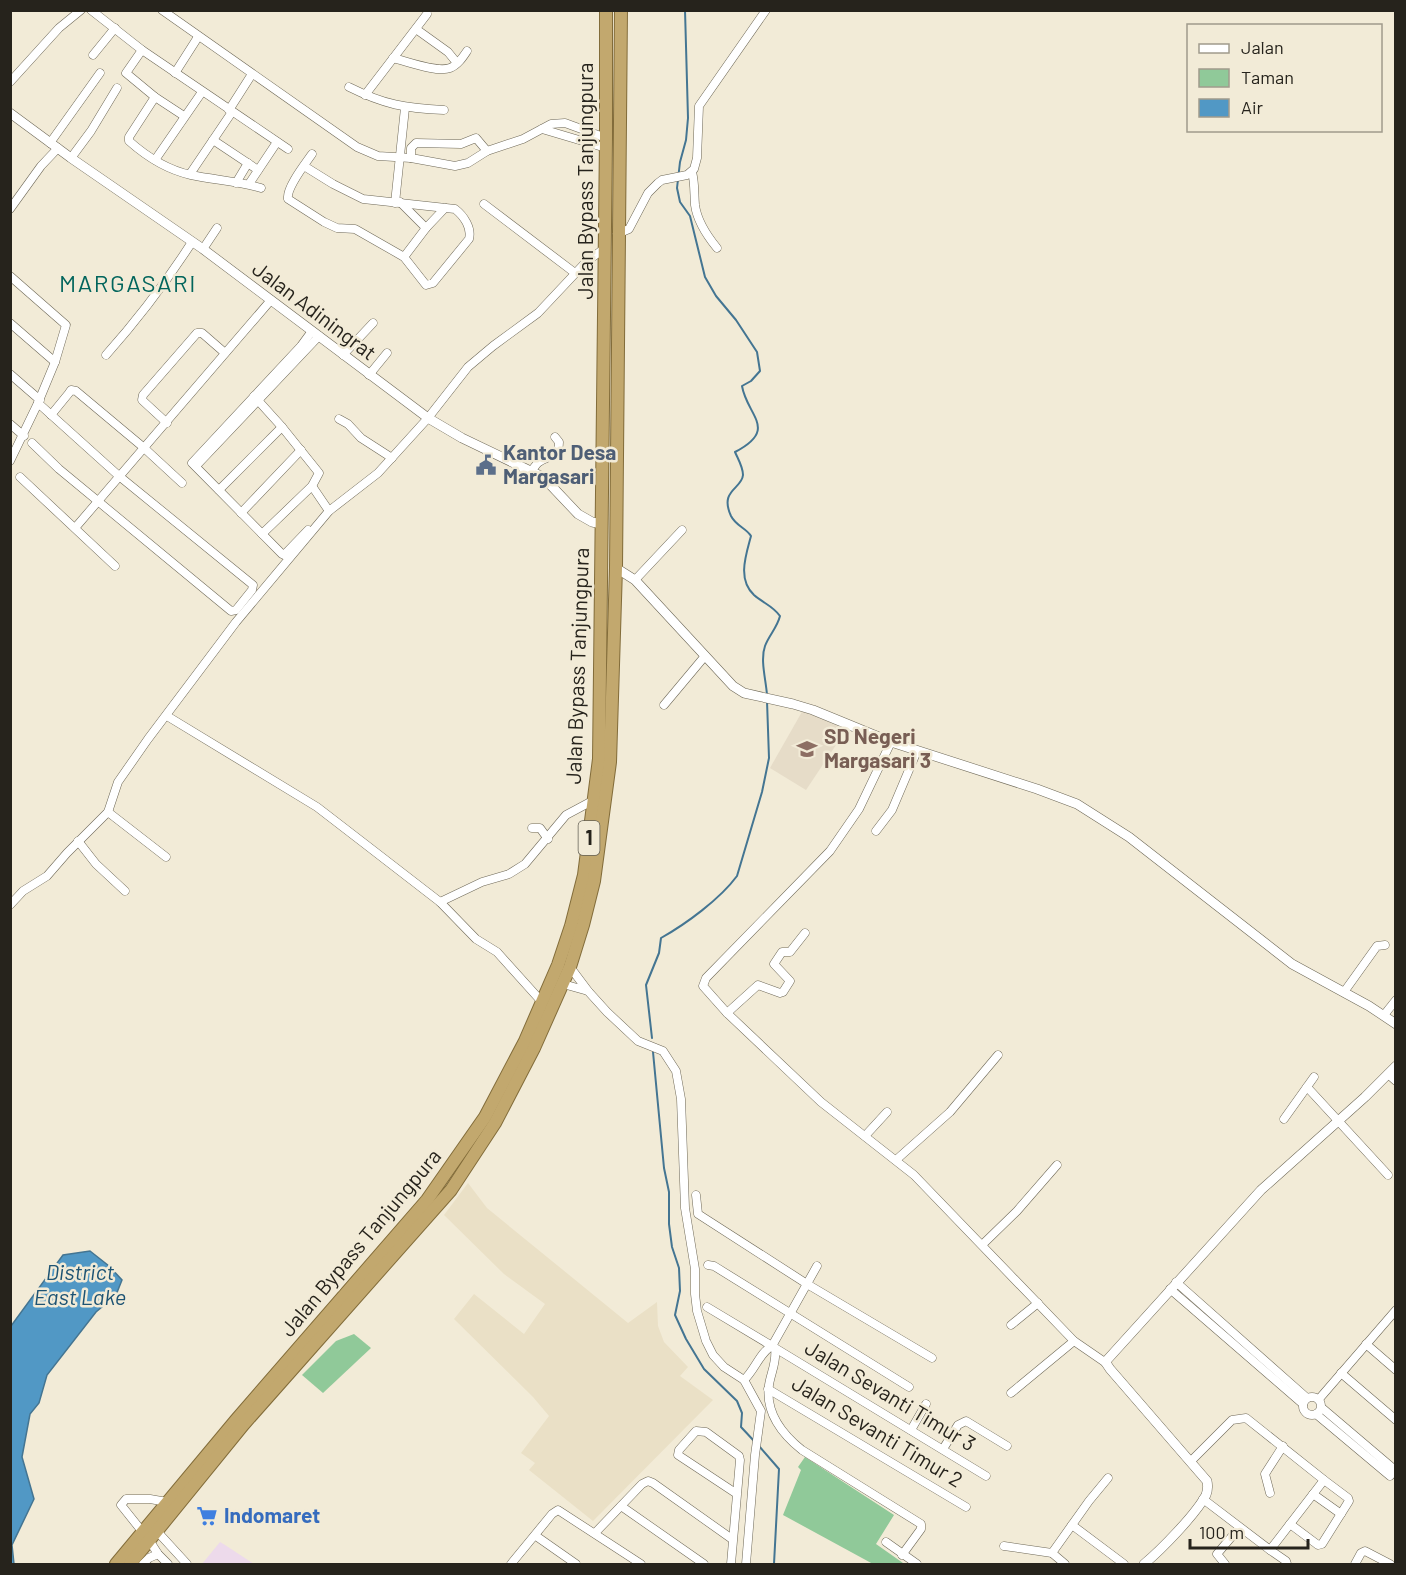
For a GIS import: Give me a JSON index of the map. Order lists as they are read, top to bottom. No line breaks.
{"streets":{"highway":["Jalan Bypass Tanjungpura","1"],"street":["Jalan Adiningrat","Jalan Sevanti Timur 3","Jalan Sevanti Timur 2"]},"crossings":[["Jalan Bypass Tanjungpura","Jalan Adiningrat"]],"districts":["MARGASARI"],"water":["District East Lake"],"places":{"public building":["Kantor Desa Margasari"],"school or university":["SD Negeri Margasari 3"],"supermarket":["Indomaret"]},"legend":["Jalan","Taman","Air"],"scale_bar":"100 m"}
